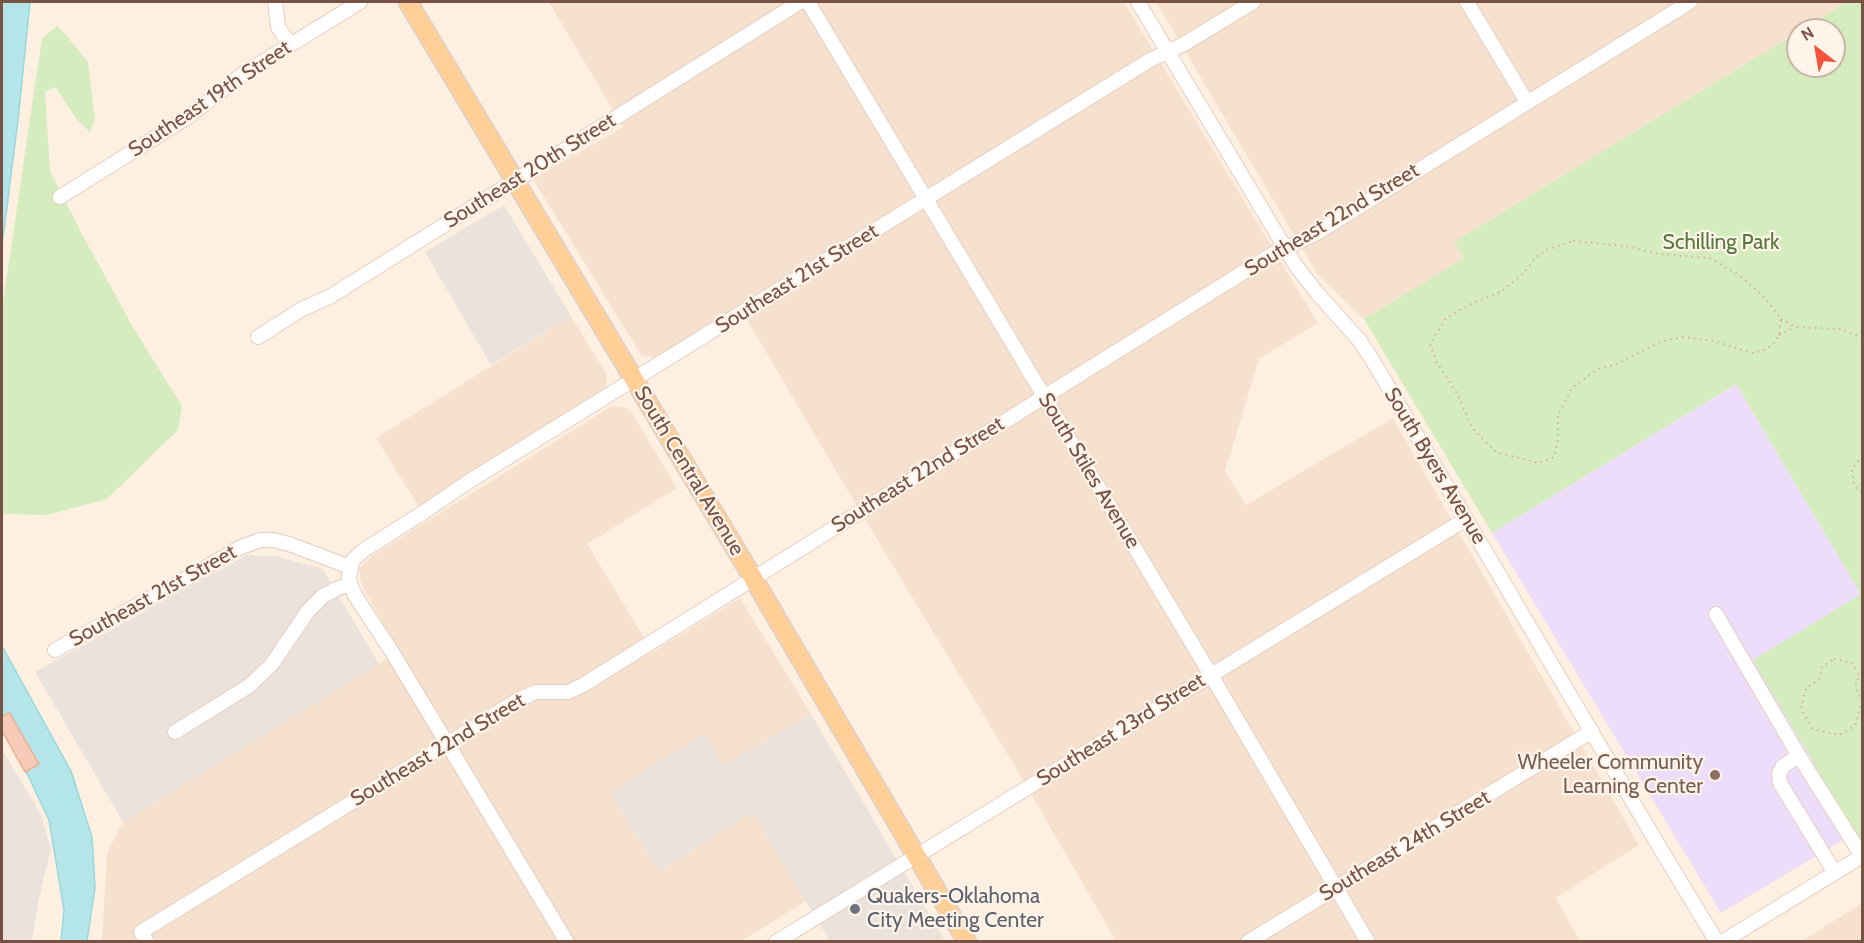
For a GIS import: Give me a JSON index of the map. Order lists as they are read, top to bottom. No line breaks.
{"streets":{"main road":["South Central Avenue"],"street":["Southeast 19th Street","Southeast 20th Street","Southeast 22nd Street","Southeast 21st Street","South Byers Avenue","South Stiles Avenue","Southeast 23rd Street","Southeast 24th Street"]},"crossings":[["Southeast 20th Street","South Central Avenue"],["Southeast 22nd Street","South Byers Avenue"],["Southeast 22nd Street","South Central Avenue"],["Southeast 22nd Street","South Stiles Avenue"],["Southeast 21st Street","South Byers Avenue"],["Southeast 21st Street","South Central Avenue"],["Southeast 21st Street","South Stiles Avenue"],["South Byers Avenue","Southeast 23rd Street"],["South Byers Avenue","Southeast 24th Street"],["South Central Avenue","Southeast 23rd Street"],["South Stiles Avenue","Southeast 23rd Street"],["South Stiles Avenue","Southeast 24th Street"]],"parks":["Schilling Park"],"places":["Wheeler Community Learning Center","Quakers-Oklahoma City Meeting Center"],"north":"top left"}
